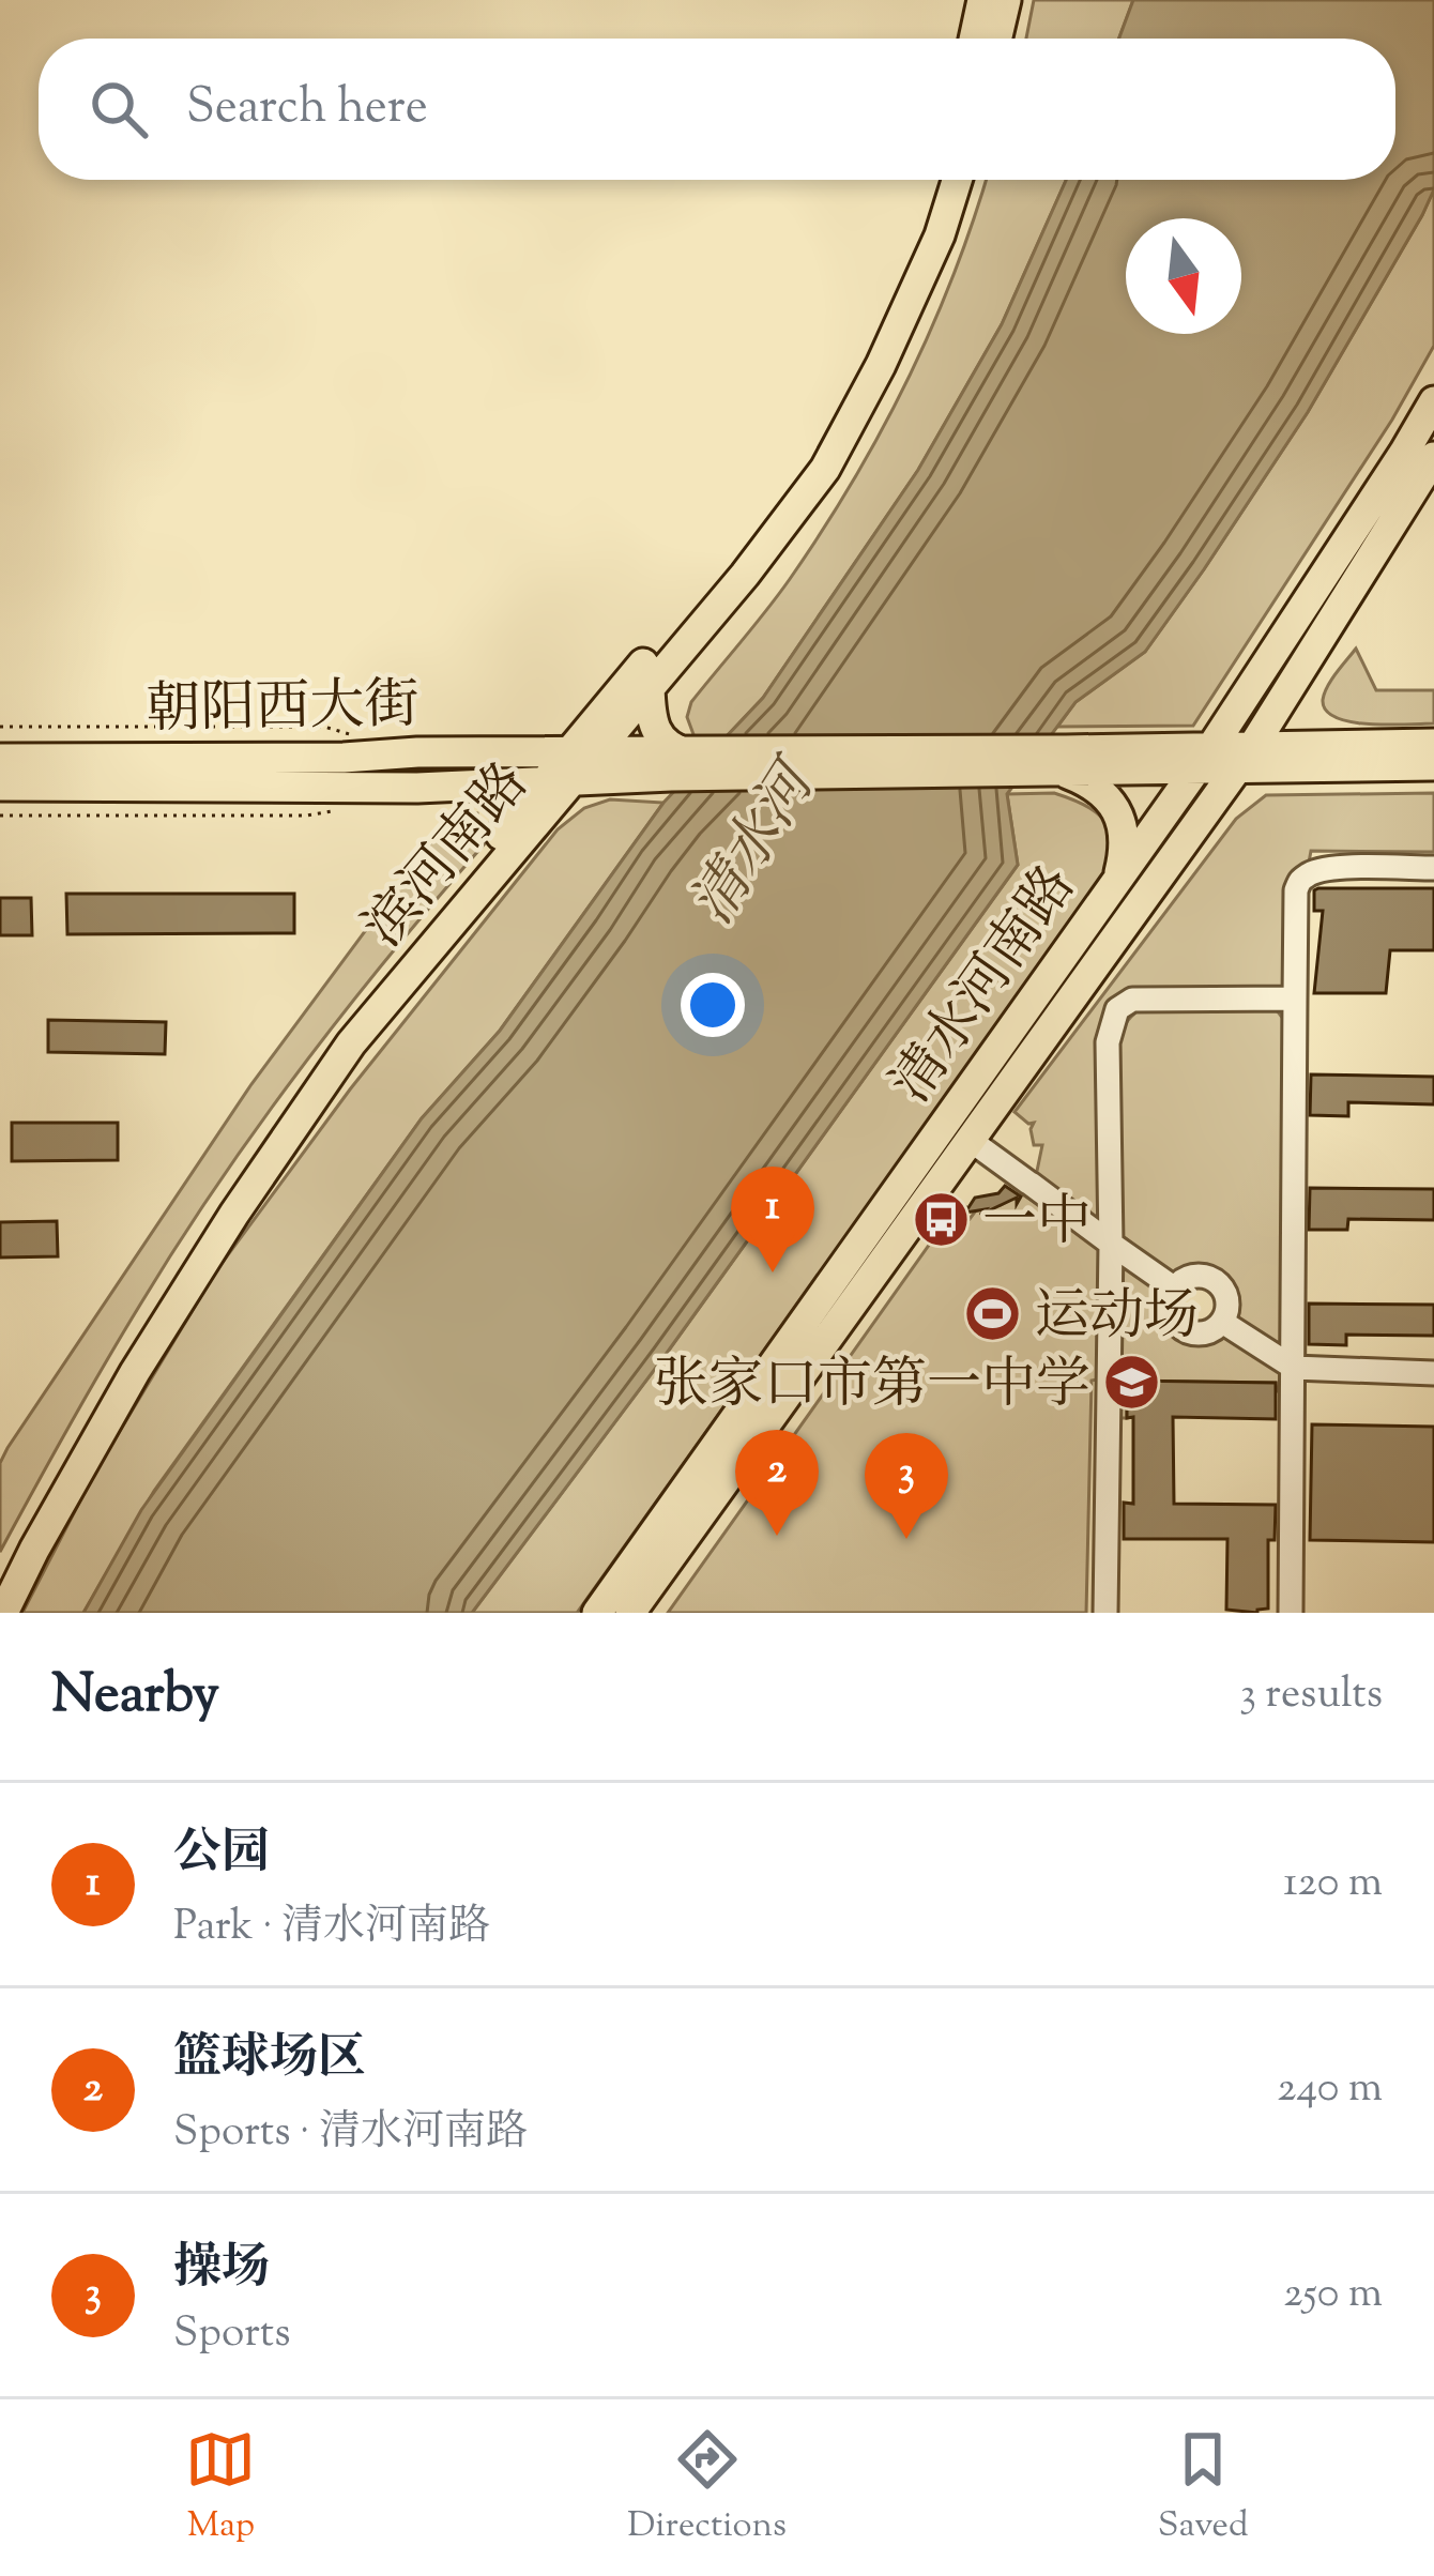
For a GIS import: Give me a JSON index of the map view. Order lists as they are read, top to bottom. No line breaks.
{"streets":{"main road":["朝阳西大街","滨河南路","清水河南路"]},"crossings":[["朝阳西大街","滨河南路"]],"water":["清水河"],"places":{"bus stop":["一中"],"sports":["运动场"],"school or university":["张家口市第一中学"]},"north":"bottom","page":{"search":"Search here","pins":["1","2","3"],"heading":["Nearby","3 results"],"list":[{"mark":"1","name":"公园","note":"Park · 清水河南路","value":"120 m"},{"mark":"2","name":"篮球场区","note":"Sports · 清水河南路","value":"240 m"},{"mark":"3","name":"操场","note":"Sports","value":"250 m"}],"nav":["Map","Directions","Saved"]}}
